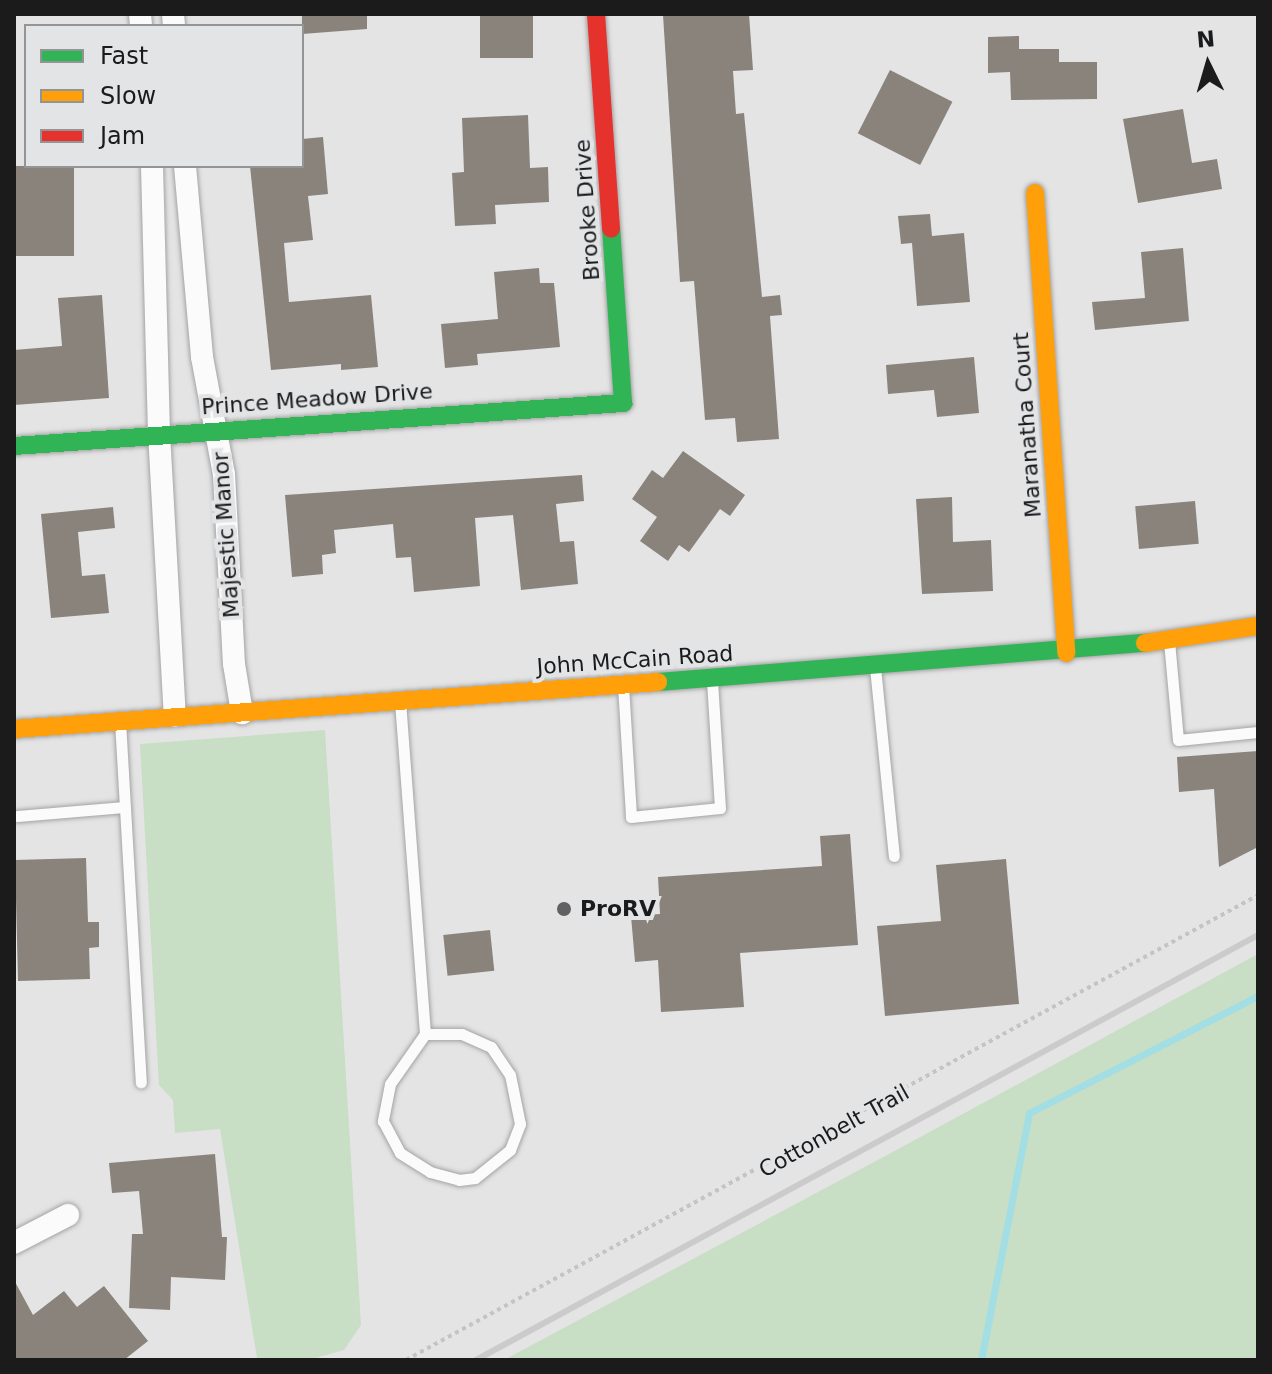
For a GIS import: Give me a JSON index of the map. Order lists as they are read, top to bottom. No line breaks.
{"streets":{"street":["Brooke Drive","Prince Meadow Drive","Maranatha Court","Majestic Manor","John McCain Road"],"path":["Cottonbelt Trail"]},"crossings":[["Brooke Drive","Prince Meadow Drive"],["Prince Meadow Drive","Majestic Manor"],["Maranatha Court","John McCain Road"],["Majestic Manor","John McCain Road"]],"places":["ProRV"],"legend":["Fast","Slow","Jam"],"north":"top"}
